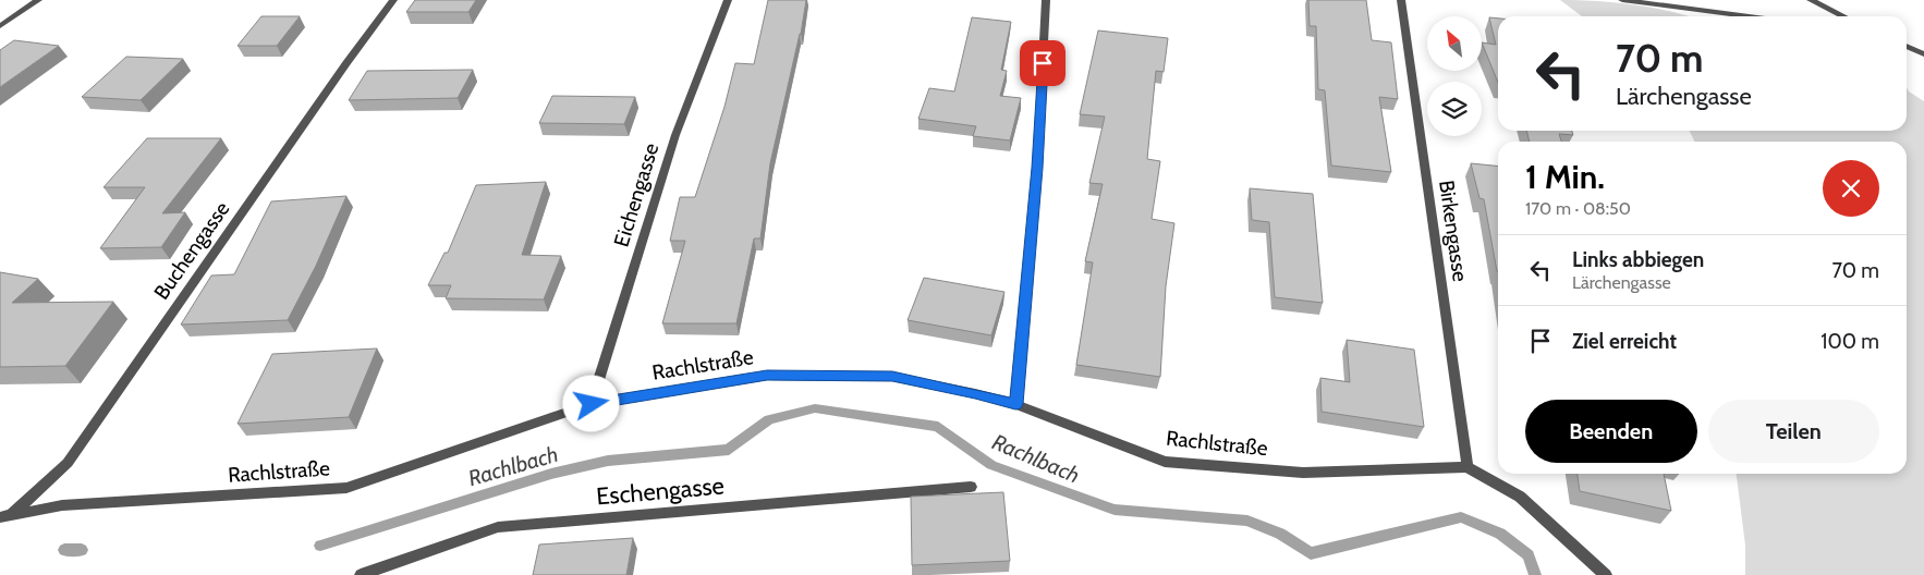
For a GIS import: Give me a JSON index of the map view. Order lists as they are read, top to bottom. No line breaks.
{"streets":{"street":["Eichengasse","Birkengasse","Buchengasse","Rachlstraße","Eschengasse"]},"crossings":[["Eichengasse","Rachlstraße"],["Birkengasse","Rachlstraße"],["Buchengasse","Rachlstraße"]],"water":["Rachlbach"],"north":"top left","page":{"turn":["70 m","Lärchengasse"],"heading":["1 Min.","170 m · 08:50"],"list":[{"name":"Links abbiegen","note":"Lärchengasse","value":"70 m"},{"name":"Ziel erreicht","value":"100 m"}],"buttons":["Beenden","Teilen"]}}
